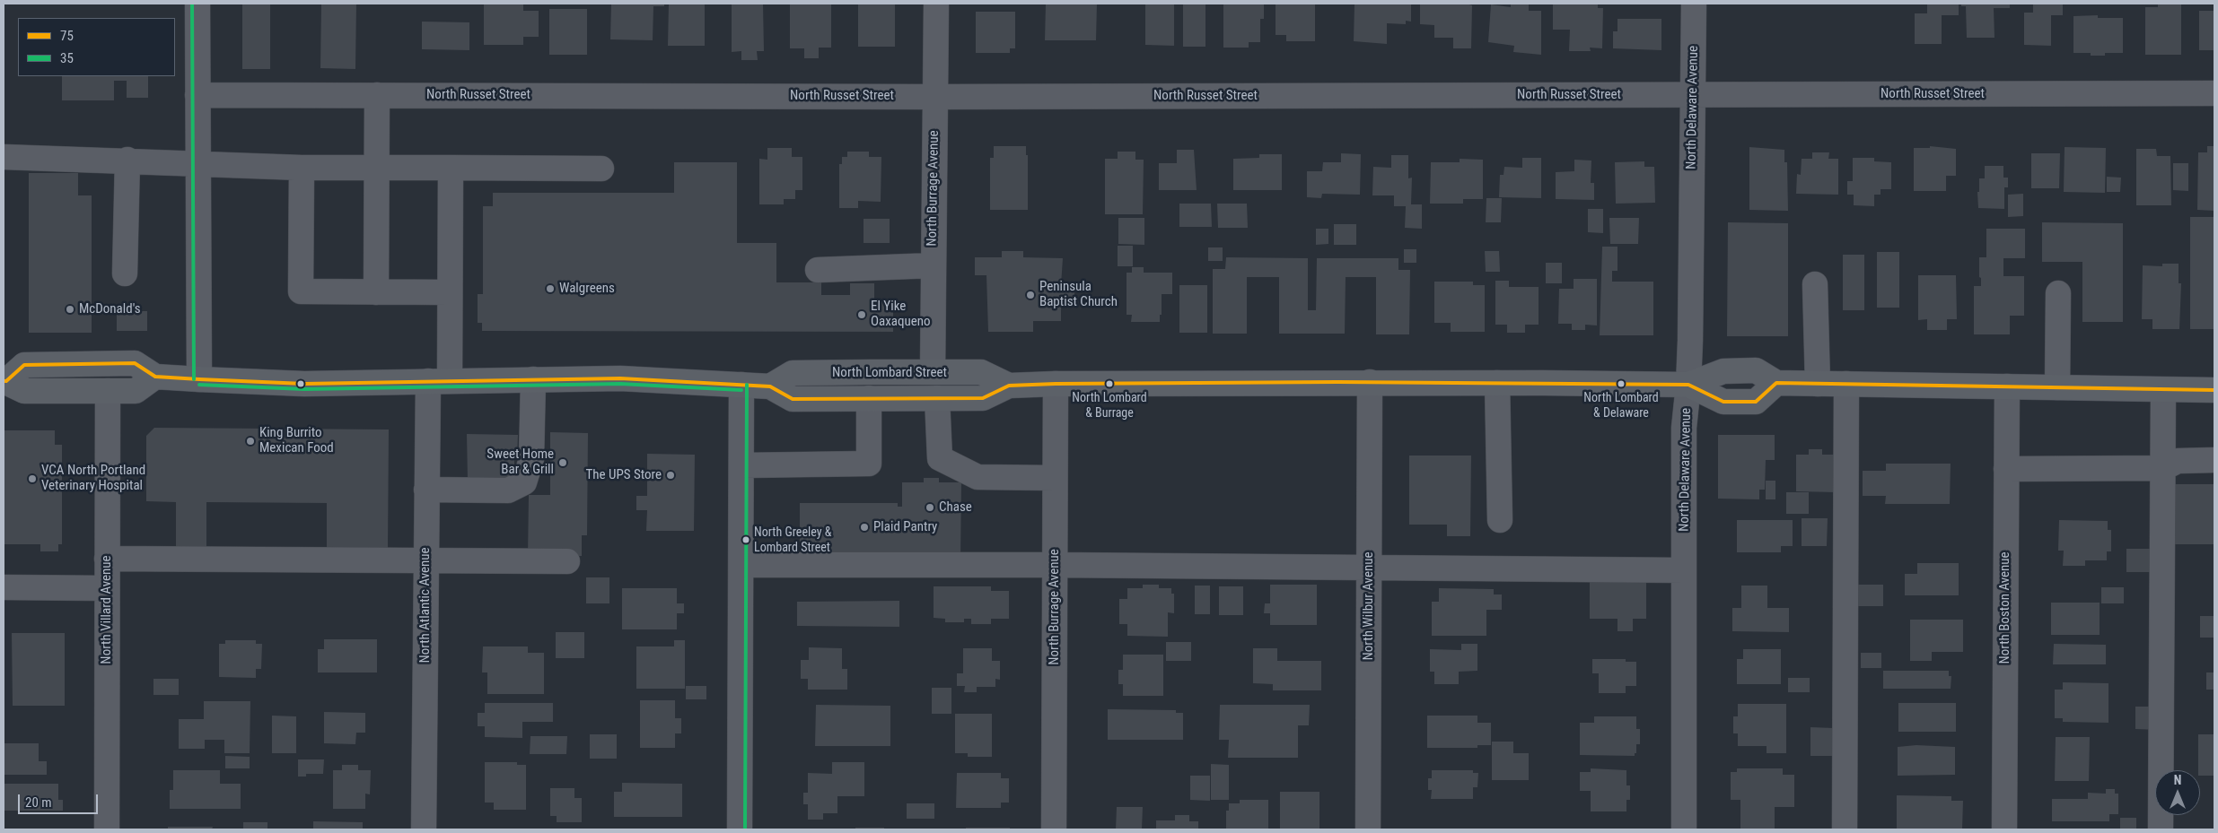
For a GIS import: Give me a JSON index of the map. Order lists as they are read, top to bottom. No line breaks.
{"streets":{"main road":["North Lombard Street"],"street":["North Russet Street","North Delaware Avenue","North Burrage Avenue","North Atlantic Avenue","North Wilbur Avenue","North Boston Avenue","North Villard Avenue"]},"crossings":[["North Russet Street","North Delaware Avenue"],["North Russet Street","North Burrage Avenue"],["North Delaware Avenue","North Lombard Street"],["North Burrage Avenue","North Lombard Street"],["North Lombard Street","North Atlantic Avenue"],["North Lombard Street","North Wilbur Avenue"],["North Lombard Street","North Boston Avenue"],["North Lombard Street","North Villard Avenue"]],"places":["Walgreens","Peninsula Baptist Church","McDonald's","El Yike Oaxaqueno","North Lombard & Burrage","North Lombard & Delaware","King Burrito Mexican Food","Sweet Home Bar & Grill","The UPS Store","VCA North Portland Veterinary Hospital","Chase","Plaid Pantry","North Greeley & Lombard Street"],"lines":["transit line 35","transit line 75"],"legend":["75","35"],"scale_bar":"20 m","north":"top"}
